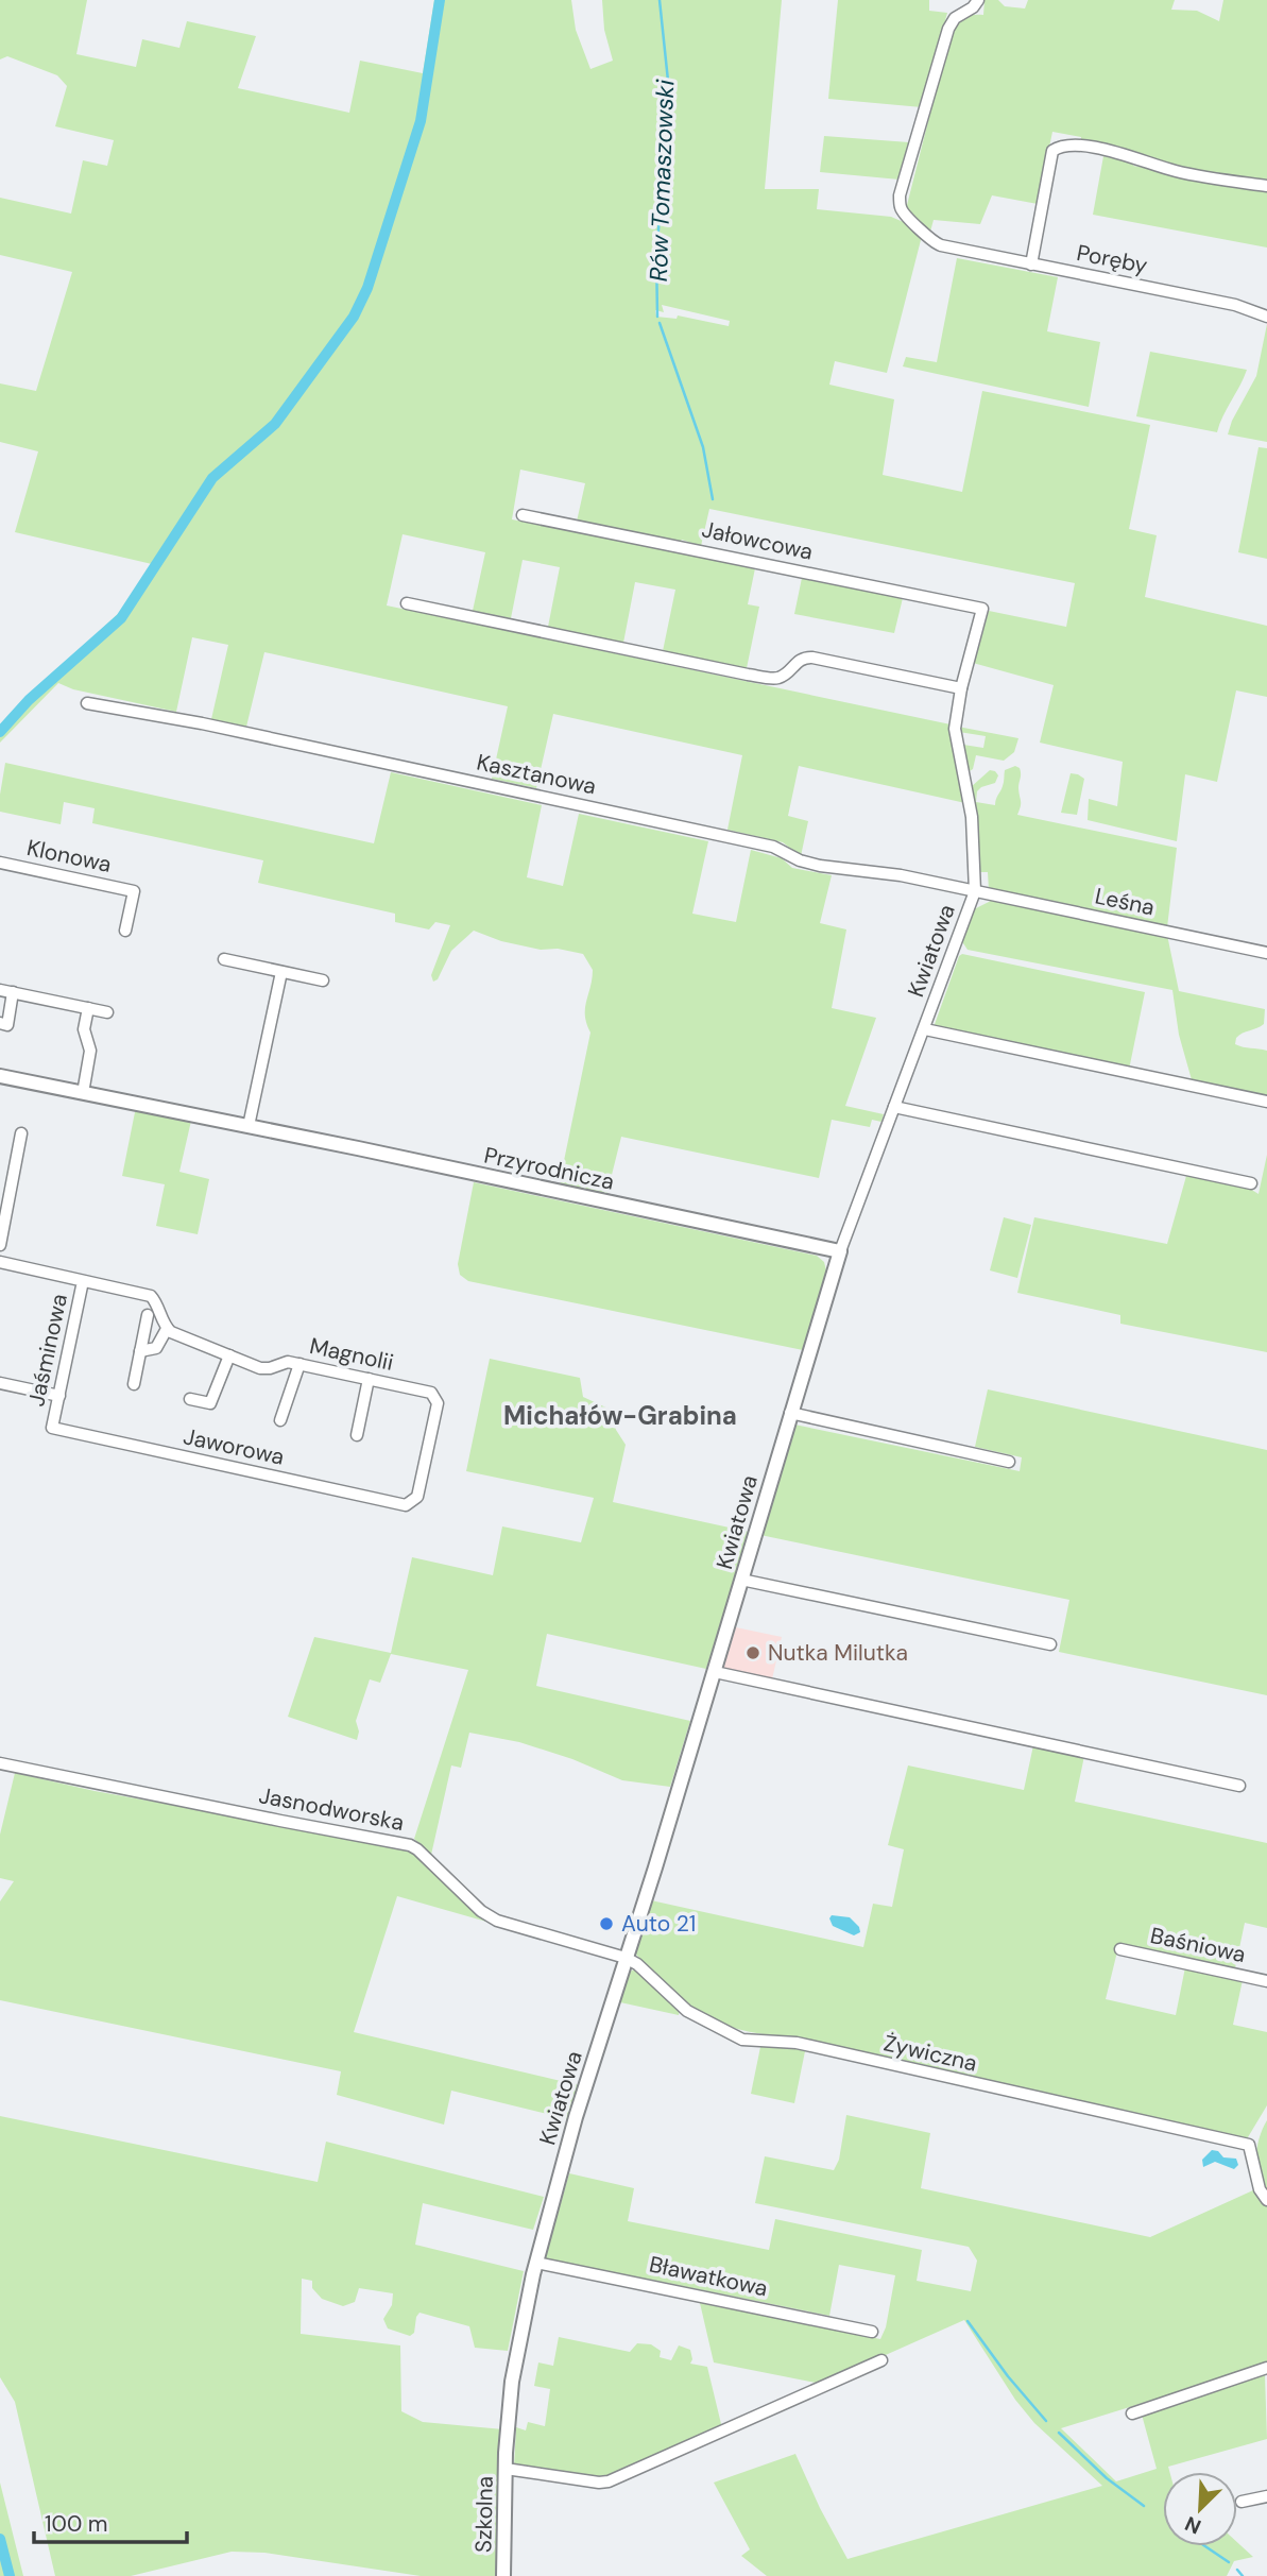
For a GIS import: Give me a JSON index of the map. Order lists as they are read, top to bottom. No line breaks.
{"streets":{"street":["Poręby","Jałowcowa","Kasztanowa","Klonowa","Leśna","Kwiatowa","Przyrodnicza","Jaśminowa","Magnolii","Jaworowa","Jasnodworska","Baśniowa","Żywiczna","Bławatkowa","Szkolna"]},"crossings":[["Jałowcowa","Kwiatowa"],["Kasztanowa","Leśna"],["Kasztanowa","Kwiatowa"],["Leśna","Kwiatowa"],["Kwiatowa","Przyrodnicza"],["Kwiatowa","Jasnodworska"],["Kwiatowa","Żywiczna"],["Kwiatowa","Bławatkowa"],["Kwiatowa","Szkolna"],["Jaśminowa","Jaworowa"],["Magnolii","Jaworowa"],["Jasnodworska","Żywiczna"]],"districts":["Michałów-Grabina"],"water":["Rów Tomaszowski"],"places":["Nutka Milutka","Auto 21"],"scale_bar":"100 m","north":"bottom left"}
